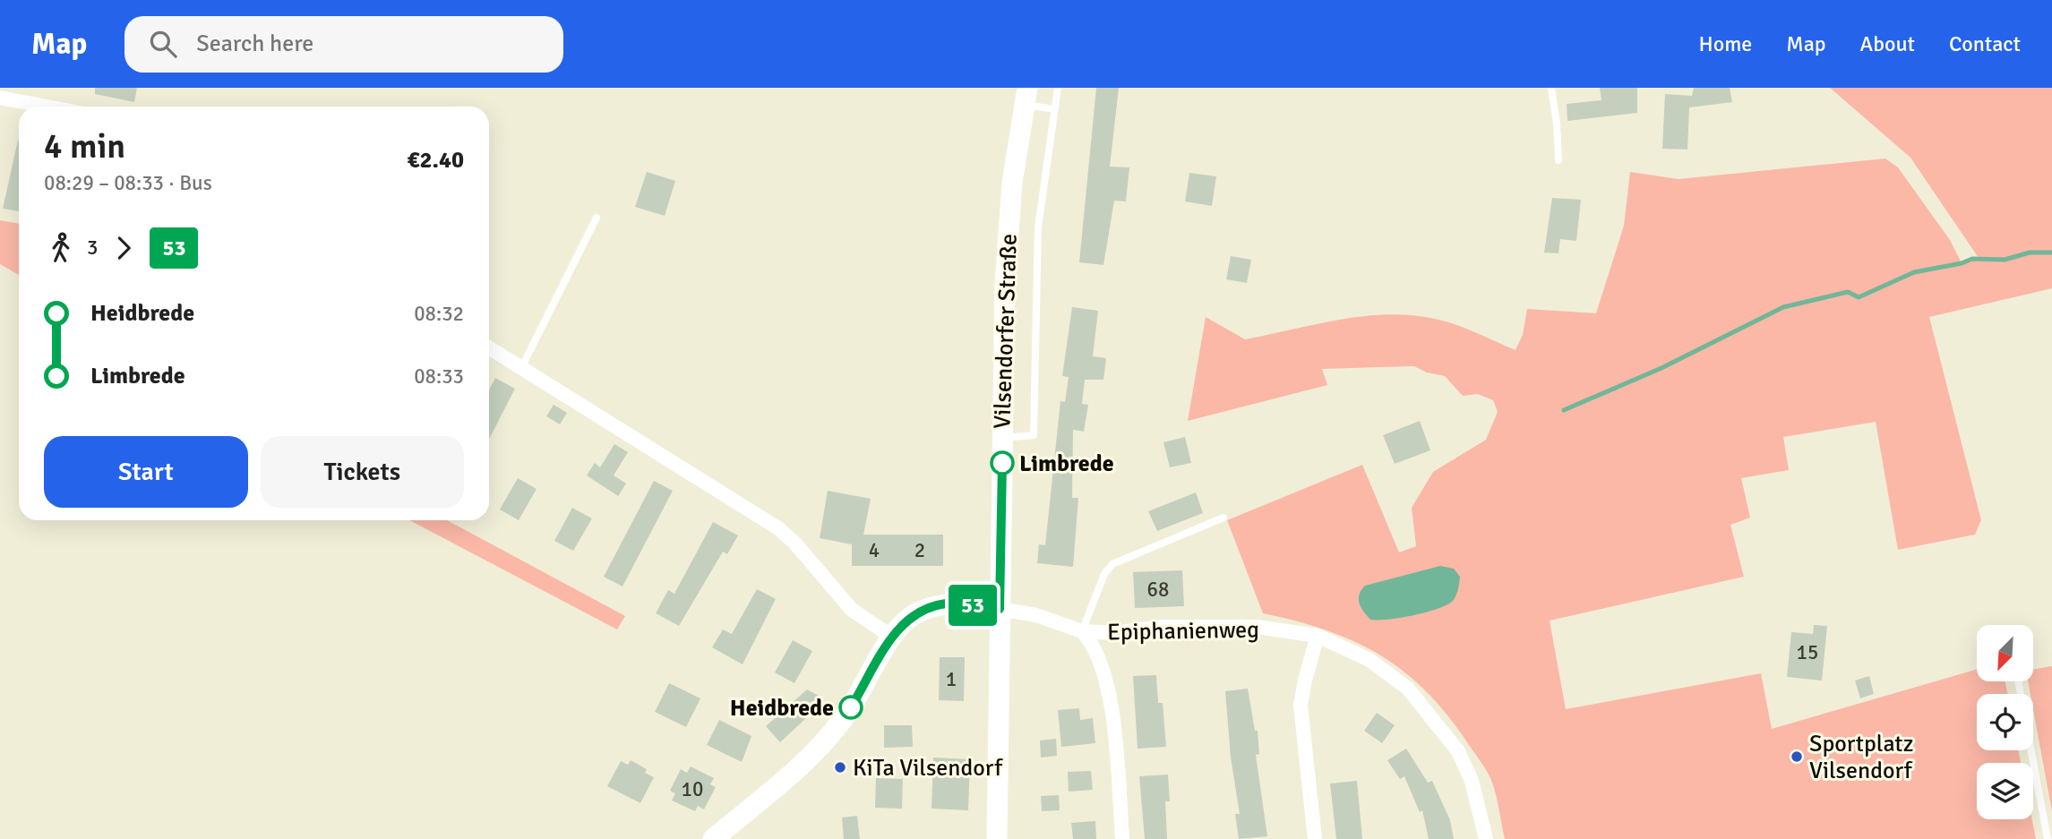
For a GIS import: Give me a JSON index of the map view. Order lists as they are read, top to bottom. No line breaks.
{"streets":{"main road":["Vilsendorfer Straße"],"street":["Epiphanienweg"]},"crossings":[["Vilsendorfer Straße","Epiphanienweg"]],"places":["Limbrede","Heidbrede","Sportplatz Vilsendorf","KiTa Vilsendorf"],"lines":["bus line 53"],"house_numbers":["4","2","68","15","1","10"],"north":"bottom left","page":{"header":"Map","search":"Search here","nav":["Home","Map","About","Contact"],"on_map":"53","heading":["4 min","08:29 – 08:33 · Bus","€2.40"],"legs":["3","53"],"list":[{"name":"Heidbrede","value":"08:32"},{"name":"Limbrede","value":"08:33"}],"buttons":["Start","Tickets"]}}
